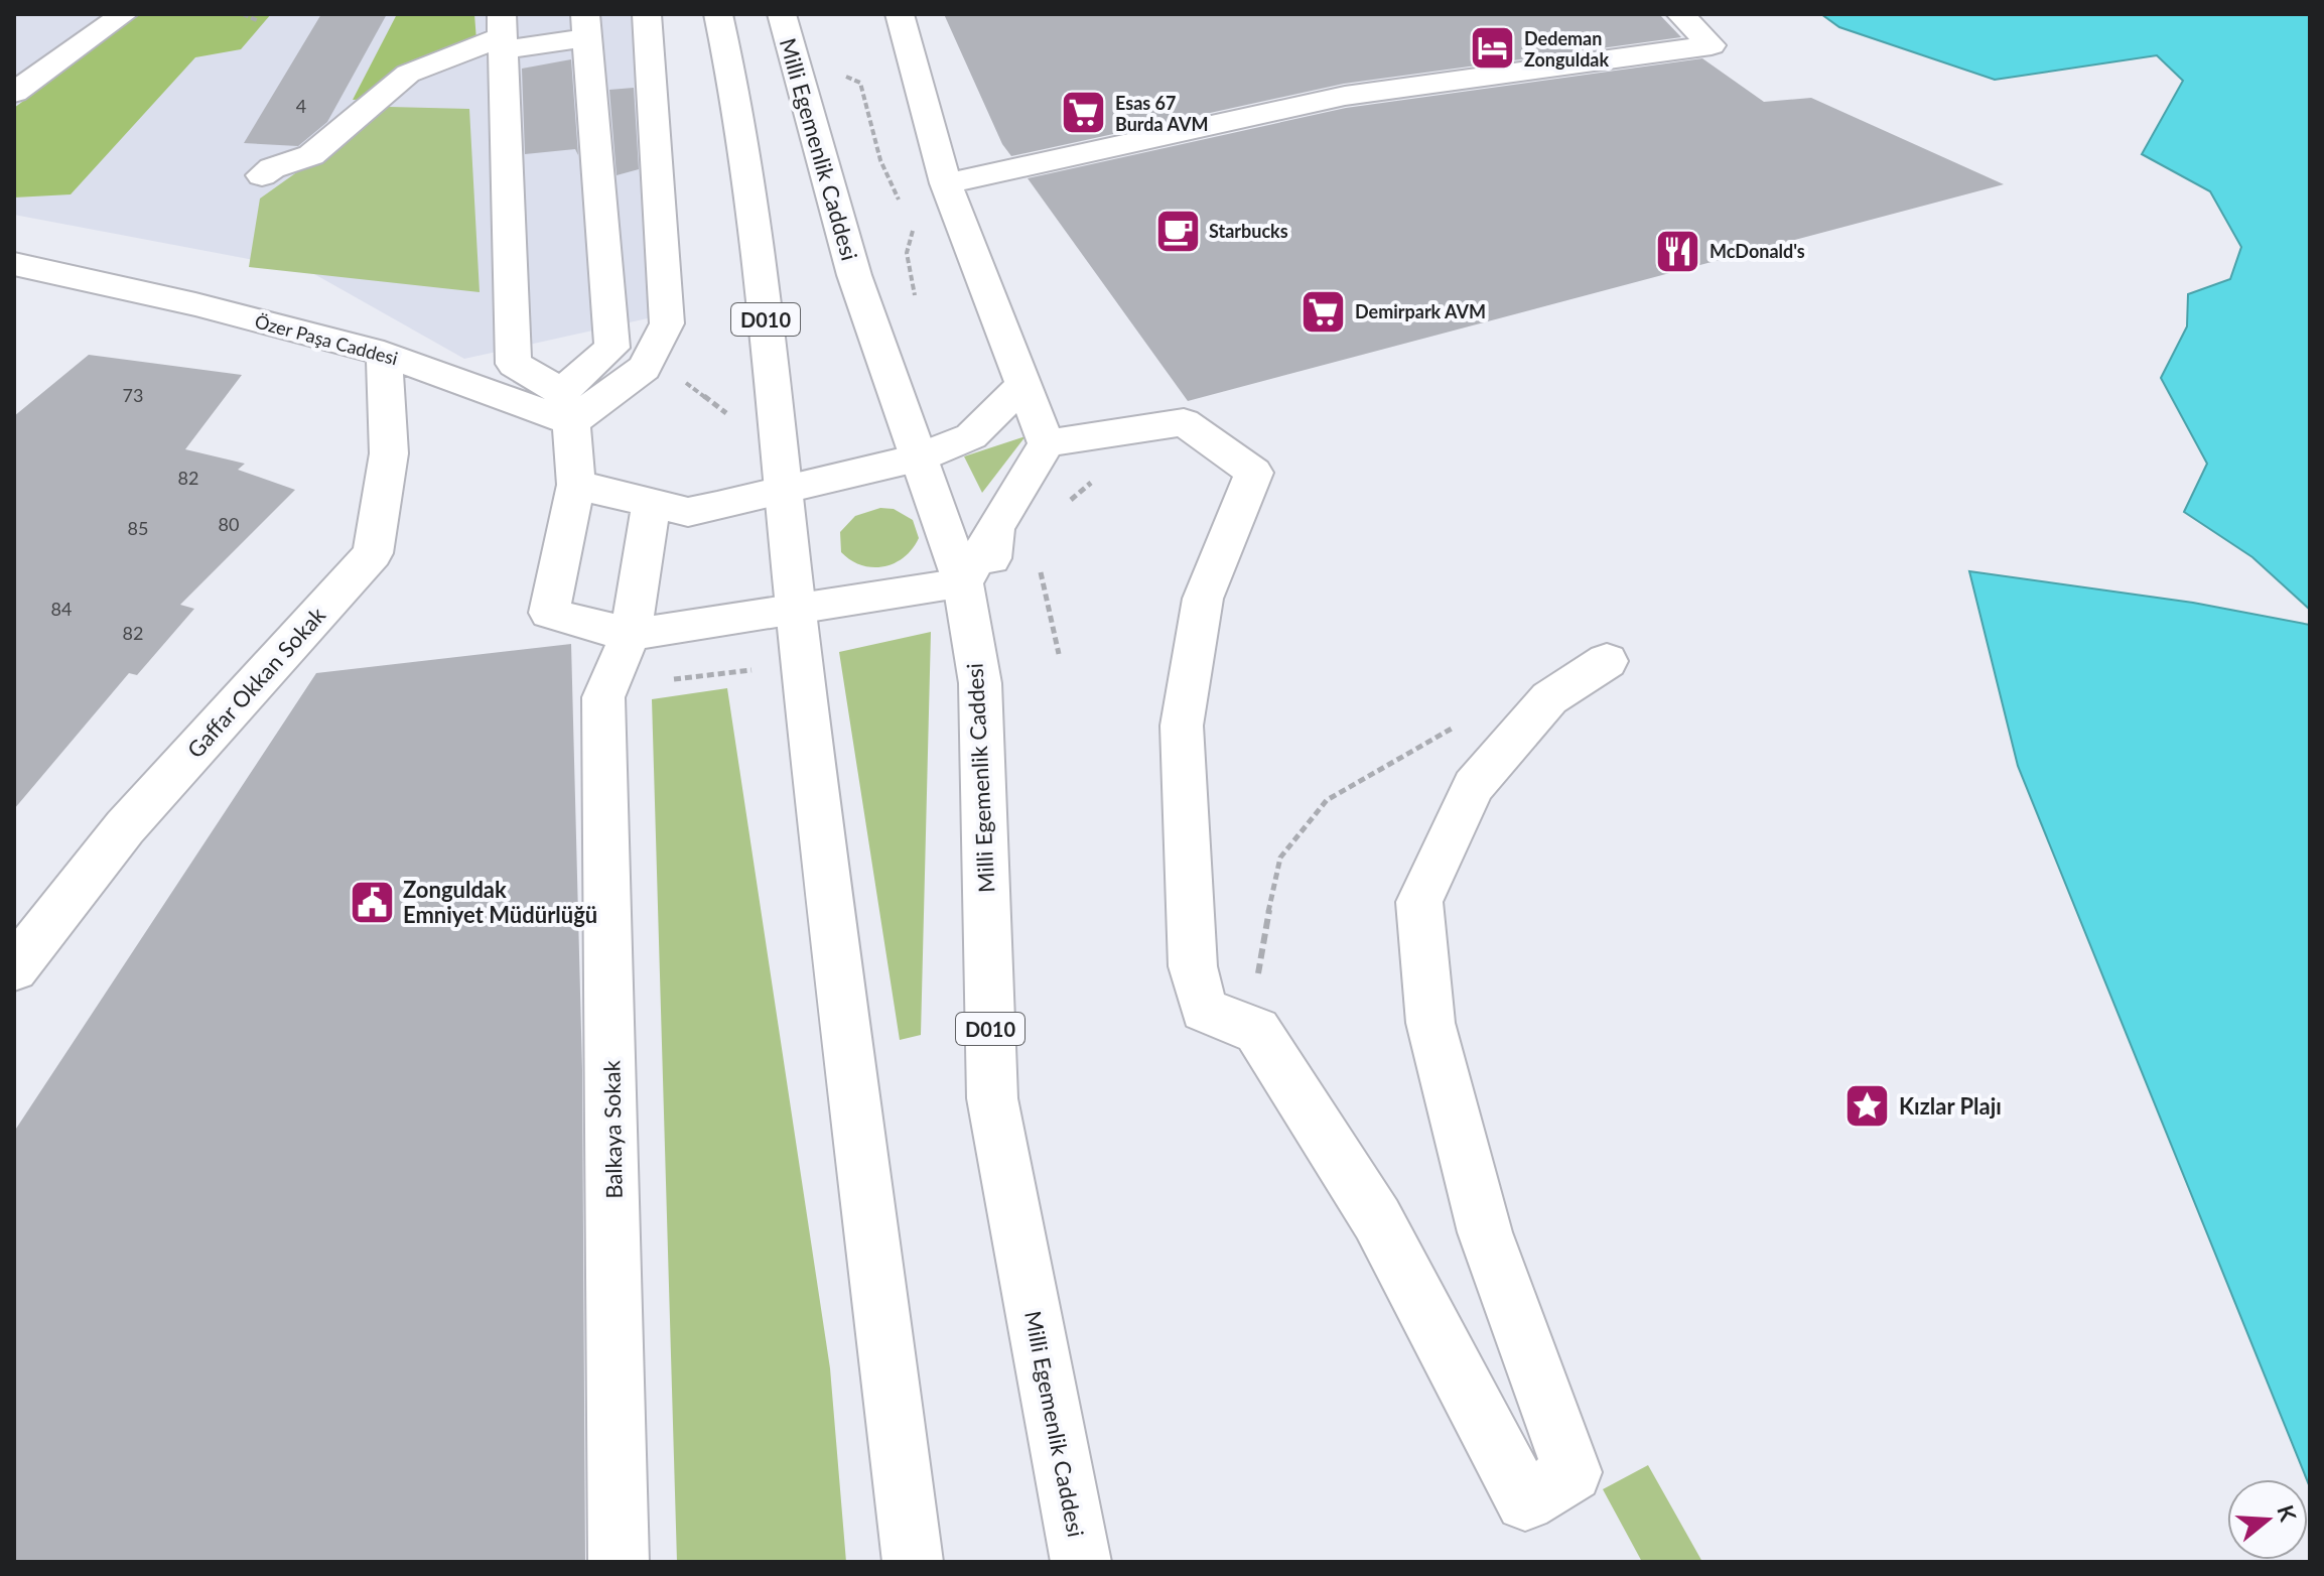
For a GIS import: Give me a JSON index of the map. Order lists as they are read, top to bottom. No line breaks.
{"streets":{"main road":["Milli Egemenlik Caddesi","D010","Özer Paşa Caddesi","Gaffar Okkan Sokak","Balkaya Sokak"]},"crossings":[["Özer Paşa Caddesi","Gaffar Okkan Sokak"]],"places":{"hotel":["Dedeman Zonguldak"],"supermarket":["Esas 67 Burda AVM","Demirpark AVM"],"cafe":["Starbucks"],"restaurant":["McDonald's"],"public building":["Zonguldak Emniyet Müdürlüğü"],"place":["Kızlar Plajı"]},"house_numbers":["4","73","82","80","85","84","82"],"north":"right"}
